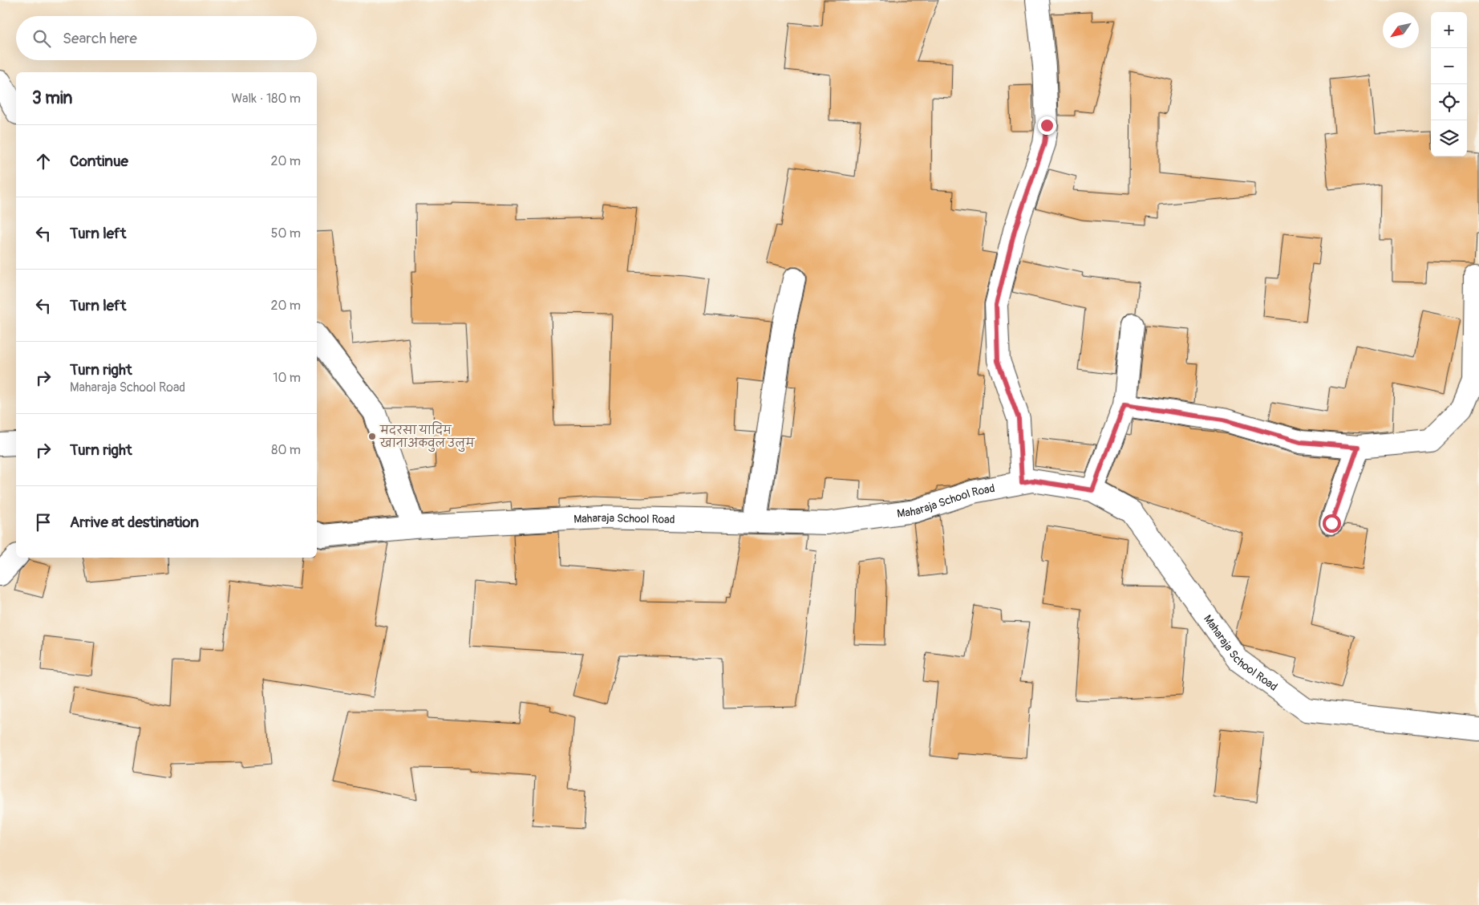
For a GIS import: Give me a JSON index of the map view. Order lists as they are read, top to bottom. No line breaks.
{"streets":{"street":["Maharaja School Road"]},"places":["मदरसा यादिम खानाअकवुल उलुम"],"north":"bottom left","page":{"map_buttons":["+","−"],"search":"Search here","heading":["3 min","Walk · 180 m"],"list":[["Continue","20 m"],["Turn left","50 m"],["Turn left","20 m"],["Turn right","Maharaja School Road","10 m"],["Turn right","80 m"],"Arrive at destination"]}}
